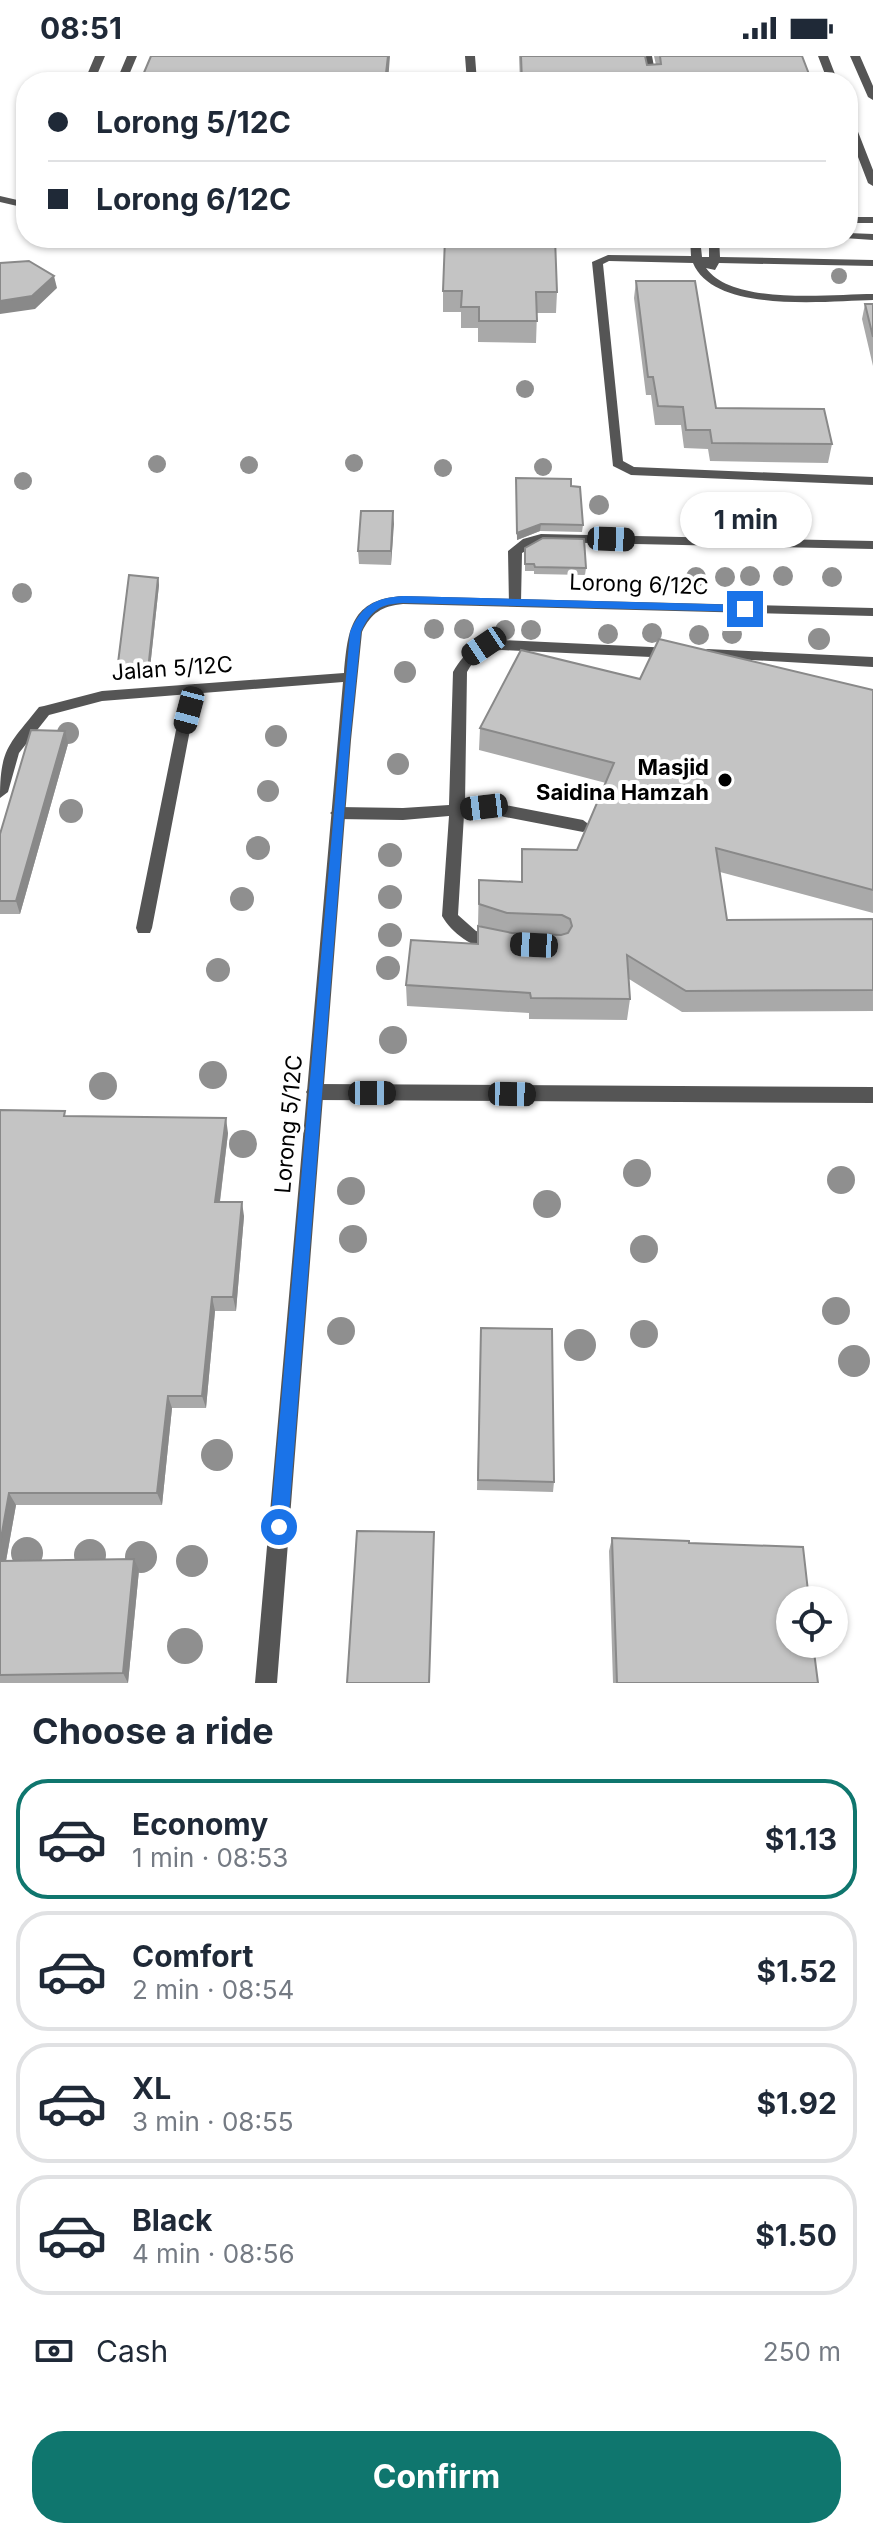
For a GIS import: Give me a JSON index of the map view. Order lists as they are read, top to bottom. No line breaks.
{"streets":{"street":["Lorong 6/12C","Jalan 5/12C","Lorong 5/12C"]},"crossings":[["Lorong 6/12C","Lorong 5/12C"],["Jalan 5/12C","Lorong 5/12C"]],"places":["Masjid Saidina Hamzah"],"page":{"status":"08:51","banner":["Lorong 5/12C","Lorong 6/12C"],"bubble":"1 min","heading":"Choose a ride","list":[{"name":"Economy","note":"1 min · 08:53","value":"$1.13"},{"name":"Comfort","note":"2 min · 08:54","value":"$1.52"},{"name":"XL","note":"3 min · 08:55","value":"$1.92"},{"name":"Black","note":"4 min · 08:56","value":"$1.50"}],"pay":["Cash","250 m"],"buttons":"Confirm"}}
